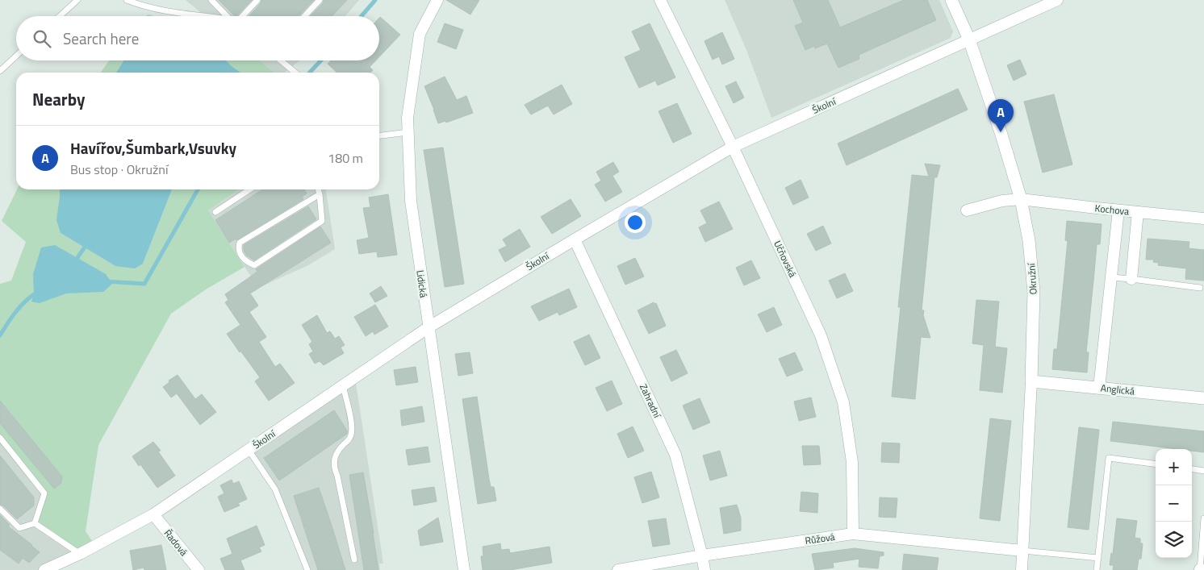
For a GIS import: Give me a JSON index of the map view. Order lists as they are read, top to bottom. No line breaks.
{"streets":{"street":["Školní","Kochova","Učňovská","Okružní","Lidická","Anglická","Zahradní","Růžová","Řadová"]},"crossings":[["Školní","Učňovská"],["Školní","Okružní"],["Školní","Lidická"],["Školní","Zahradní"],["Školní","Řadová"],["Kochova","Okružní"],["Učňovská","Růžová"],["Okružní","Anglická"],["Okružní","Růžová"],["Zahradní","Růžová"]],"page":{"search":"Search here","heading":"Nearby","pins":"A","list":[{"mark":"A","name":"Havířov,Šumbark,Vsuvky","note":"Bus stop · Okružní","value":"180 m"}],"map_buttons":["+","−"]}}
